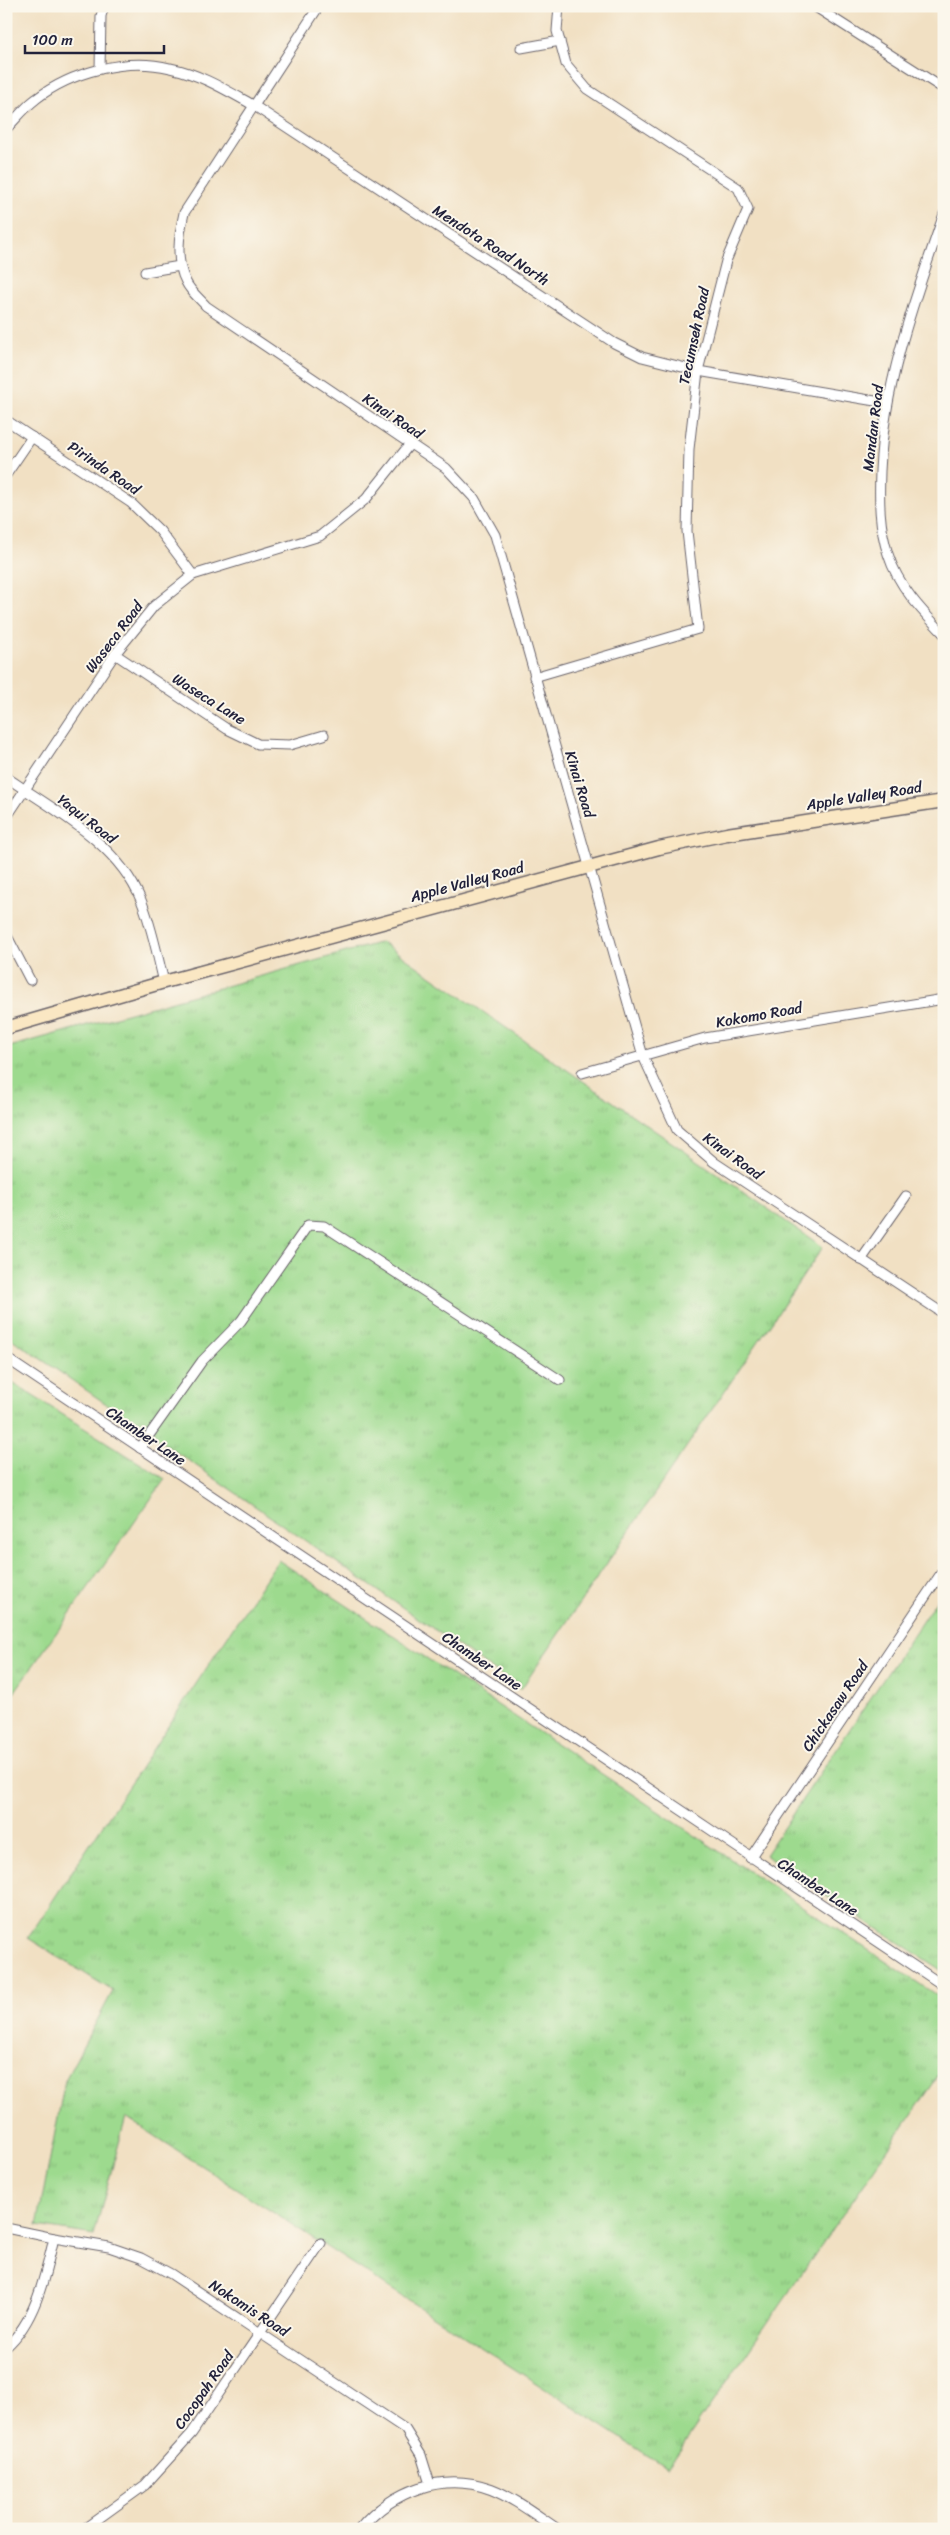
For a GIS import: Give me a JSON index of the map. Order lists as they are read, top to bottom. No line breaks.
{"streets":{"main road":["Apple Valley Road"],"street":["Mendota Road North","Tecumseh Road","Kinai Road","Mandan Road","Pirinda Road","Waseca Road","Waseca Lane","Yaqui Road","Kokomo Road","Chamber Lane","Chickasaw Road","Nokomis Road","Cocopah Road"]},"crossings":[["Mendota Road North","Tecumseh Road"],["Mendota Road North","Kinai Road"],["Mendota Road North","Mandan Road"],["Tecumseh Road","Kinai Road"],["Kinai Road","Waseca Road"],["Kinai Road","Apple Valley Road"],["Kinai Road","Kokomo Road"],["Pirinda Road","Waseca Road"],["Waseca Road","Waseca Lane"],["Waseca Road","Yaqui Road"],["Apple Valley Road","Yaqui Road"],["Chamber Lane","Chickasaw Road"],["Nokomis Road","Cocopah Road"]],"scale_bar":"100 m"}
